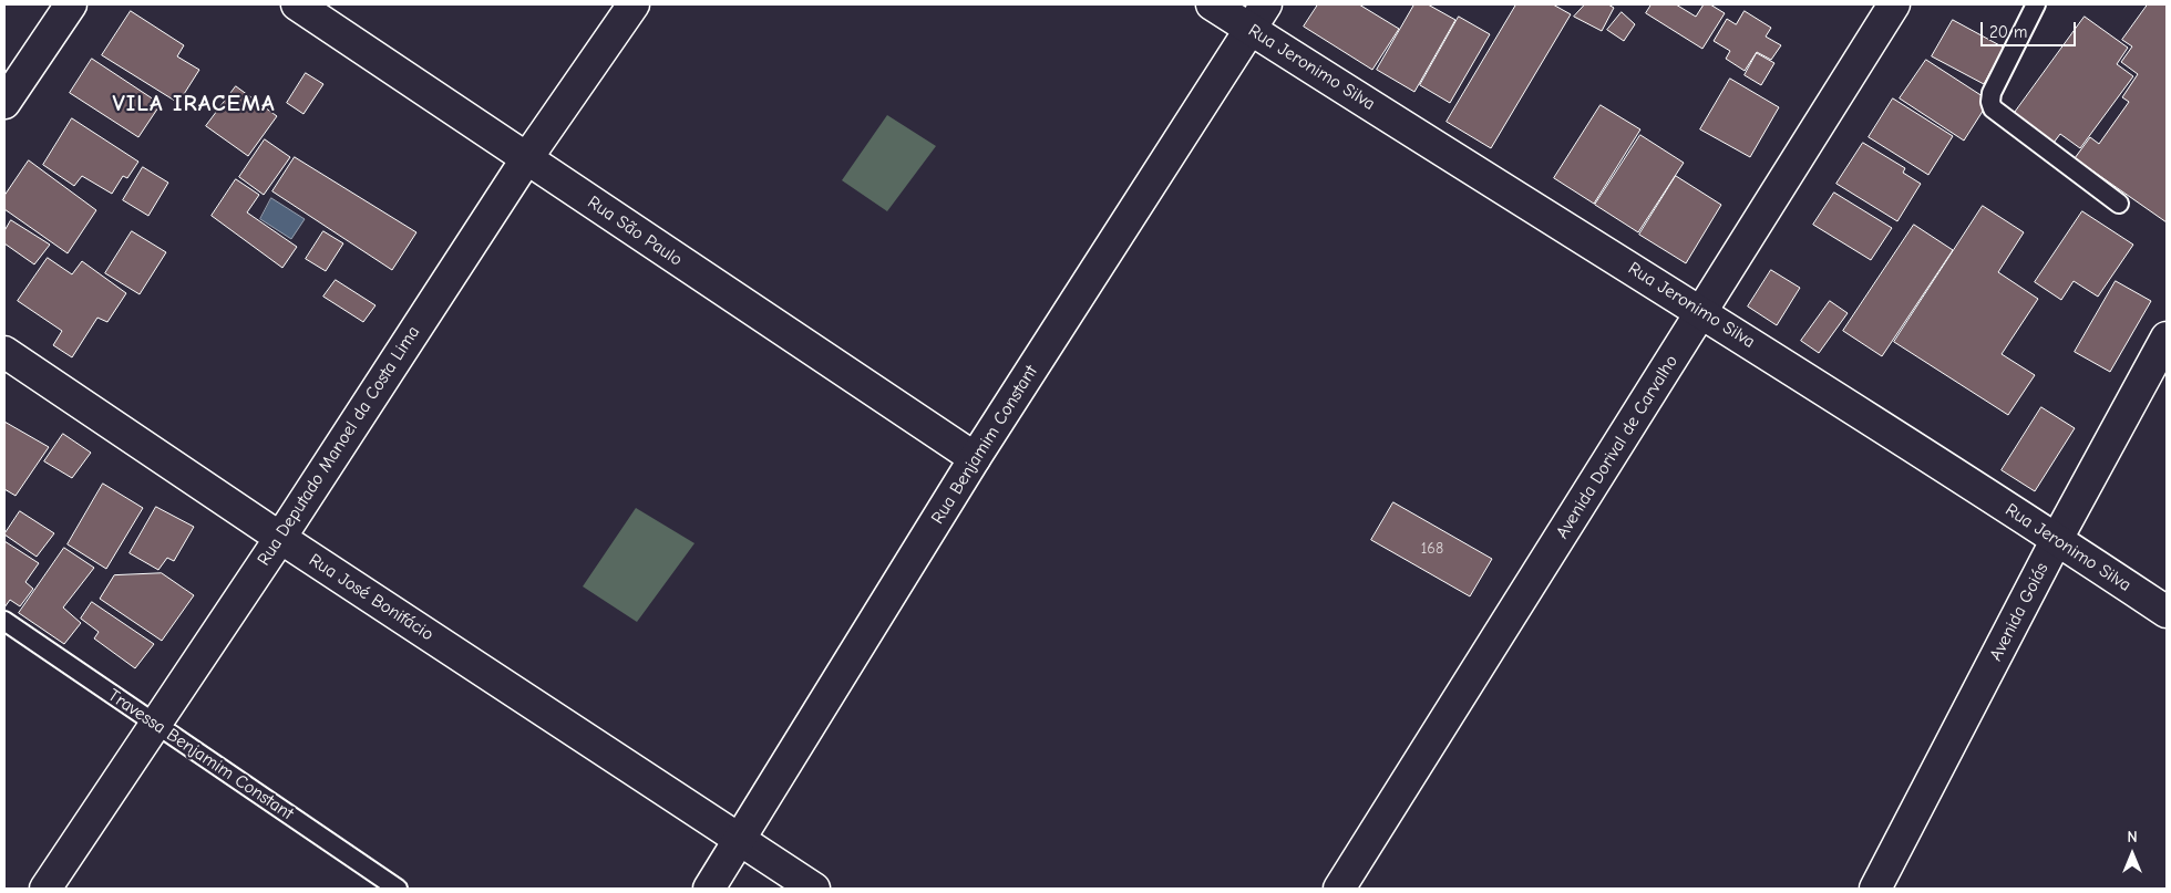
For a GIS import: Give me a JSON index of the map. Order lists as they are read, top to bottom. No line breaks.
{"streets":{"street":["Rua Jeronimo Silva","Rua São Paulo","Rua Benjamim Constant","Rua Deputado Manoel da Costa Lima","Avenida Dorival de Carvalho","Rua José Bonifácio","Avenida Goiás"],"lane":["Travessa Benjamim Constant"]},"crossings":[["Rua Jeronimo Silva","Rua Benjamim Constant"],["Rua Jeronimo Silva","Avenida Dorival de Carvalho"],["Rua Jeronimo Silva","Avenida Goiás"],["Rua São Paulo","Rua Benjamim Constant"],["Rua São Paulo","Rua Deputado Manoel da Costa Lima"],["Rua Benjamim Constant","Rua José Bonifácio"],["Rua Deputado Manoel da Costa Lima","Rua José Bonifácio"],["Rua Deputado Manoel da Costa Lima","Travessa Benjamim Constant"]],"districts":["VILA IRACEMA"],"house_numbers":["168"],"scale_bar":"20 m","north":"top"}
